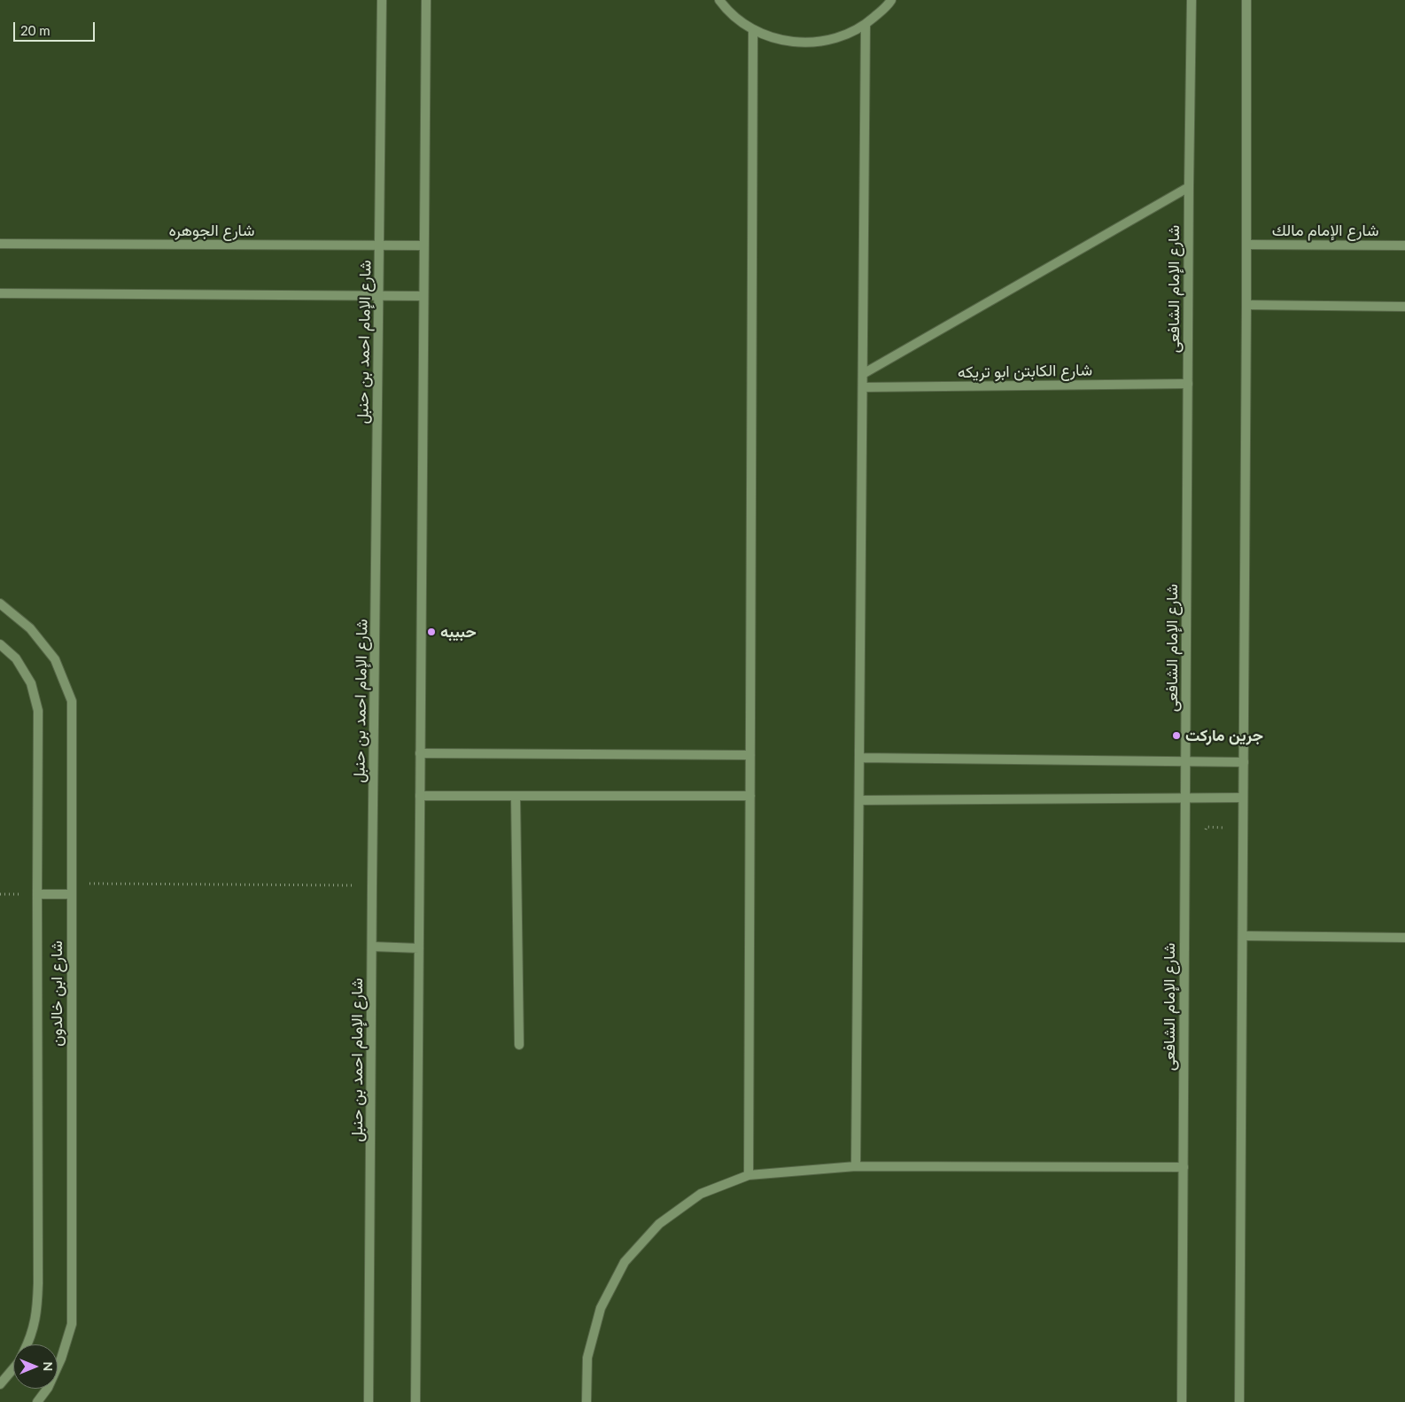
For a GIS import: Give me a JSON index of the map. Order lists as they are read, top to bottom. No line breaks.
{"streets":{"street":["شارع الجوهره","شارع الإمام مالك","شارع الإمام الشافعى","شارع الإمام احمد بن حنبل","شارع الكابتن ابو تريكه","شارع ابن خالدون"]},"crossings":[["شارع الجوهره","شارع الإمام احمد بن حنبل"],["شارع الإمام الشافعى","شارع الكابتن ابو تريكه"]],"places":["حبيبه","جرين ماركت"],"scale_bar":"20 m","north":"right"}
